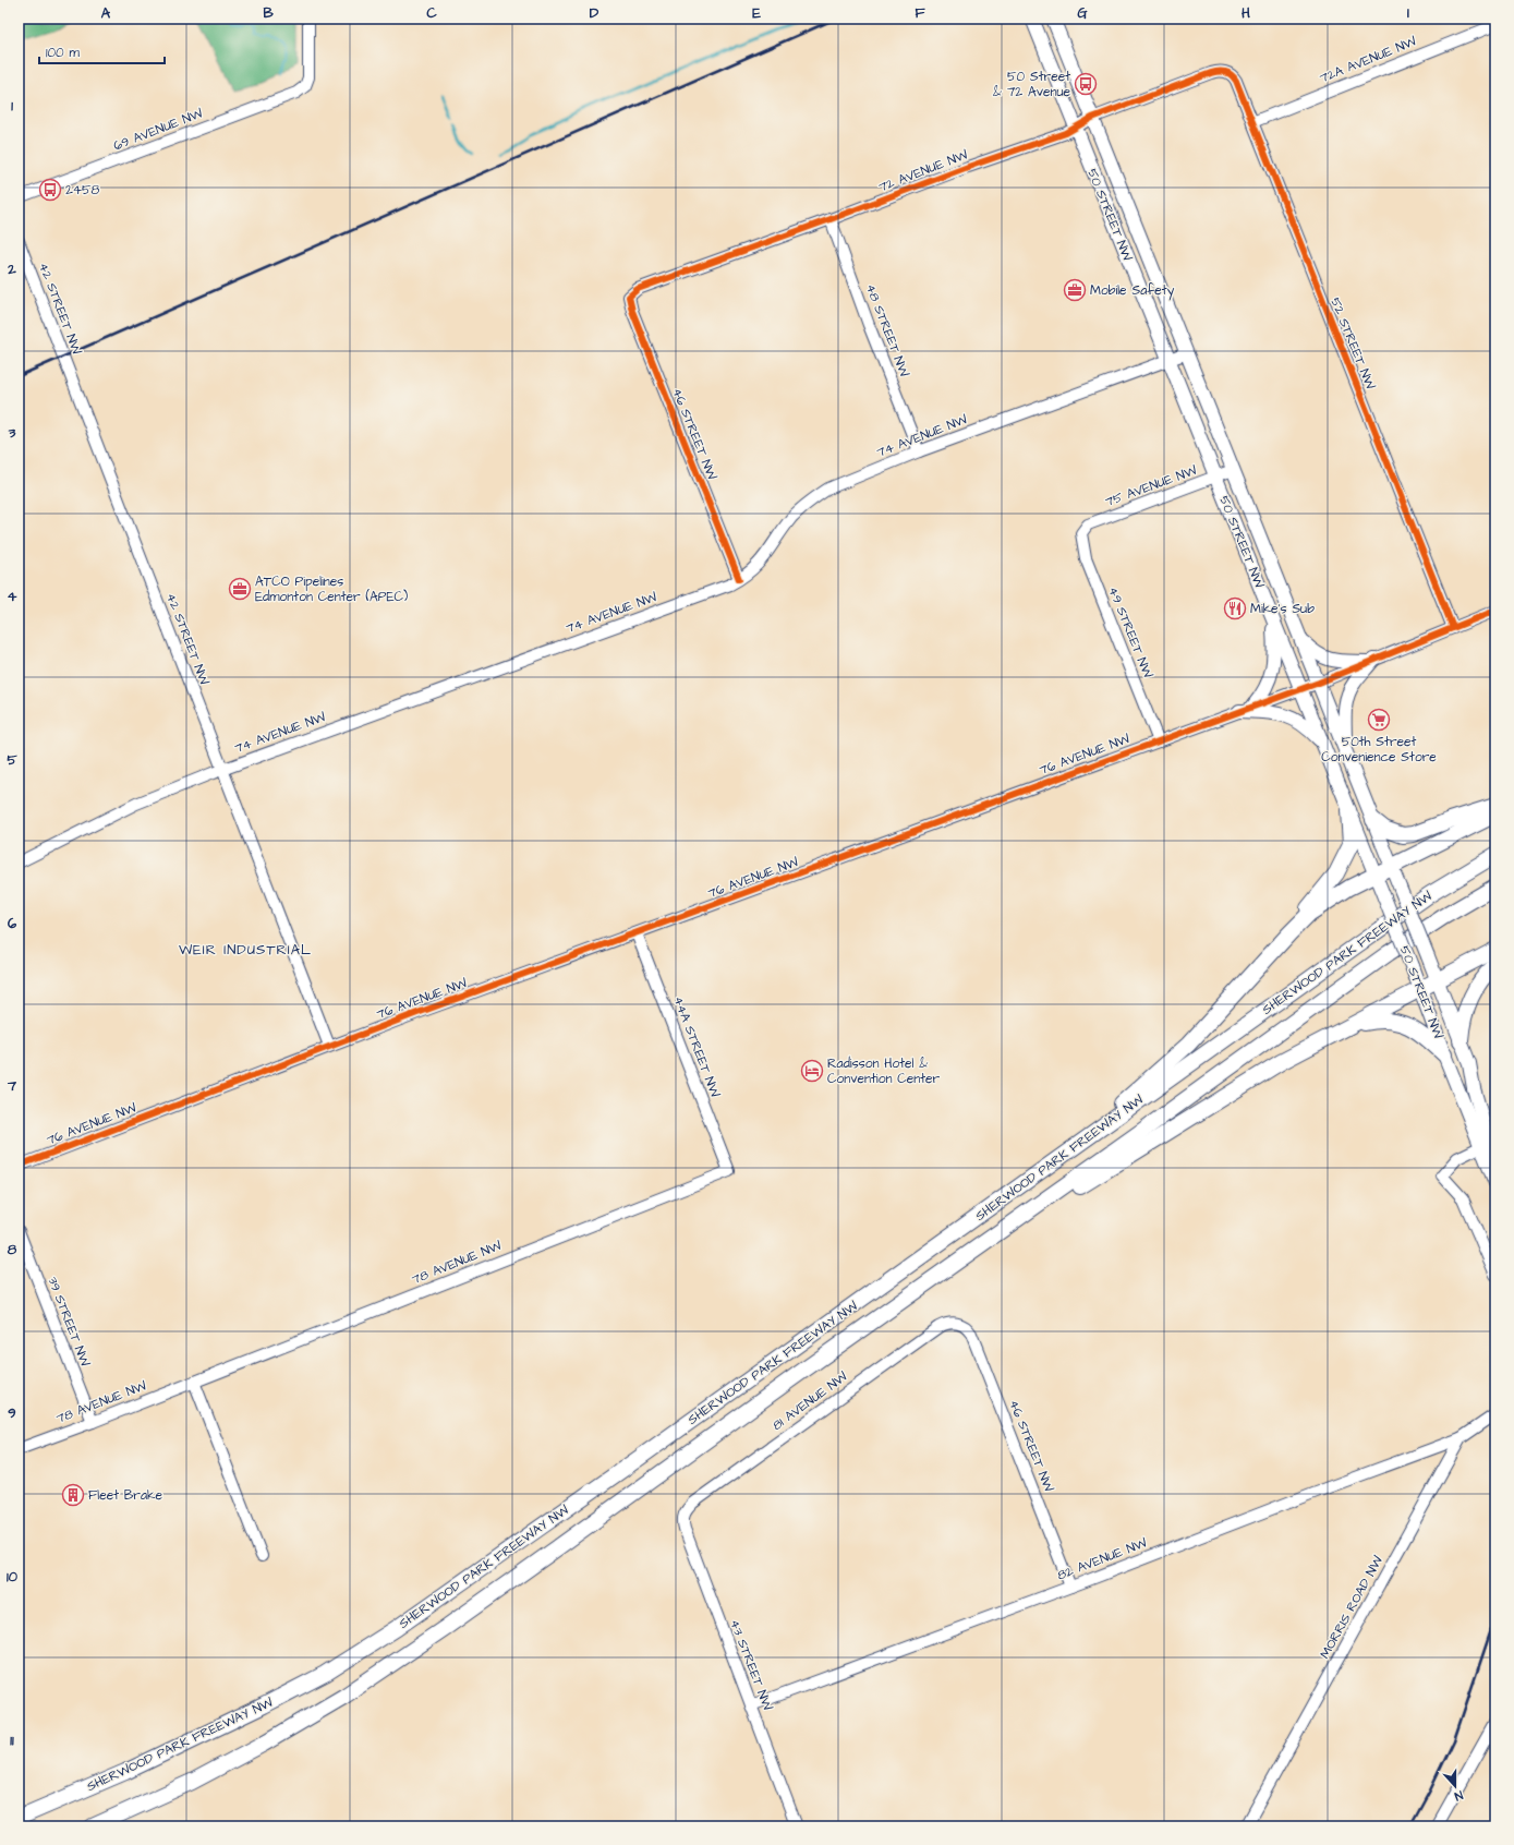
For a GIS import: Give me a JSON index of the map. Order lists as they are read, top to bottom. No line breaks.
{"streets":{"highway":["SHERWOOD PARK FREEWAY NW"],"main road":["50 STREET NW"],"street":["72A AVENUE NW","69 AVENUE NW","72 AVENUE NW","42 STREET NW","48 STREET NW","52 STREET NW","46 STREET NW","74 AVENUE NW","75 AVENUE NW","49 STREET NW","76 AVENUE NW","44A STREET NW","78 AVENUE NW","39 STREET NW","81 AVENUE NW","82 AVENUE NW","MORRIS ROAD NW","43 STREET NW"]},"crossings":[["72A AVENUE NW","52 STREET NW"],["72 AVENUE NW","50 STREET NW"],["72 AVENUE NW","48 STREET NW"],["72 AVENUE NW","52 STREET NW"],["72 AVENUE NW","46 STREET NW"],["50 STREET NW","74 AVENUE NW"],["50 STREET NW","75 AVENUE NW"],["50 STREET NW","76 AVENUE NW"],["42 STREET NW","74 AVENUE NW"],["42 STREET NW","76 AVENUE NW"],["48 STREET NW","74 AVENUE NW"],["52 STREET NW","76 AVENUE NW"],["46 STREET NW","74 AVENUE NW"],["46 STREET NW","81 AVENUE NW"],["46 STREET NW","82 AVENUE NW"],["75 AVENUE NW","49 STREET NW"],["49 STREET NW","76 AVENUE NW"],["76 AVENUE NW","44A STREET NW"],["44A STREET NW","78 AVENUE NW"],["78 AVENUE NW","39 STREET NW"],["81 AVENUE NW","43 STREET NW"],["82 AVENUE NW","MORRIS ROAD NW"],["82 AVENUE NW","43 STREET NW"]],"districts":["WEIR INDUSTRIAL"],"places":{"bus stop":["50 Street & 72 Avenue","2458"],"office":["Mobile Safety","ATCO Pipelines Edmonton Center (APEC)"],"restaurant":["Mike's Sub"],"supermarket":["50th Street Convenience Store"],"hotel":["Radisson Hotel & Convention Center"],"building":["Fleet Brake"]},"scale_bar":"100 m","north":"bottom","grid":{"columns":["A","B","C","D","E","F","G","H","I"],"rows":["1","2","3","4","5","6","7","8","9","10","11"]}}
